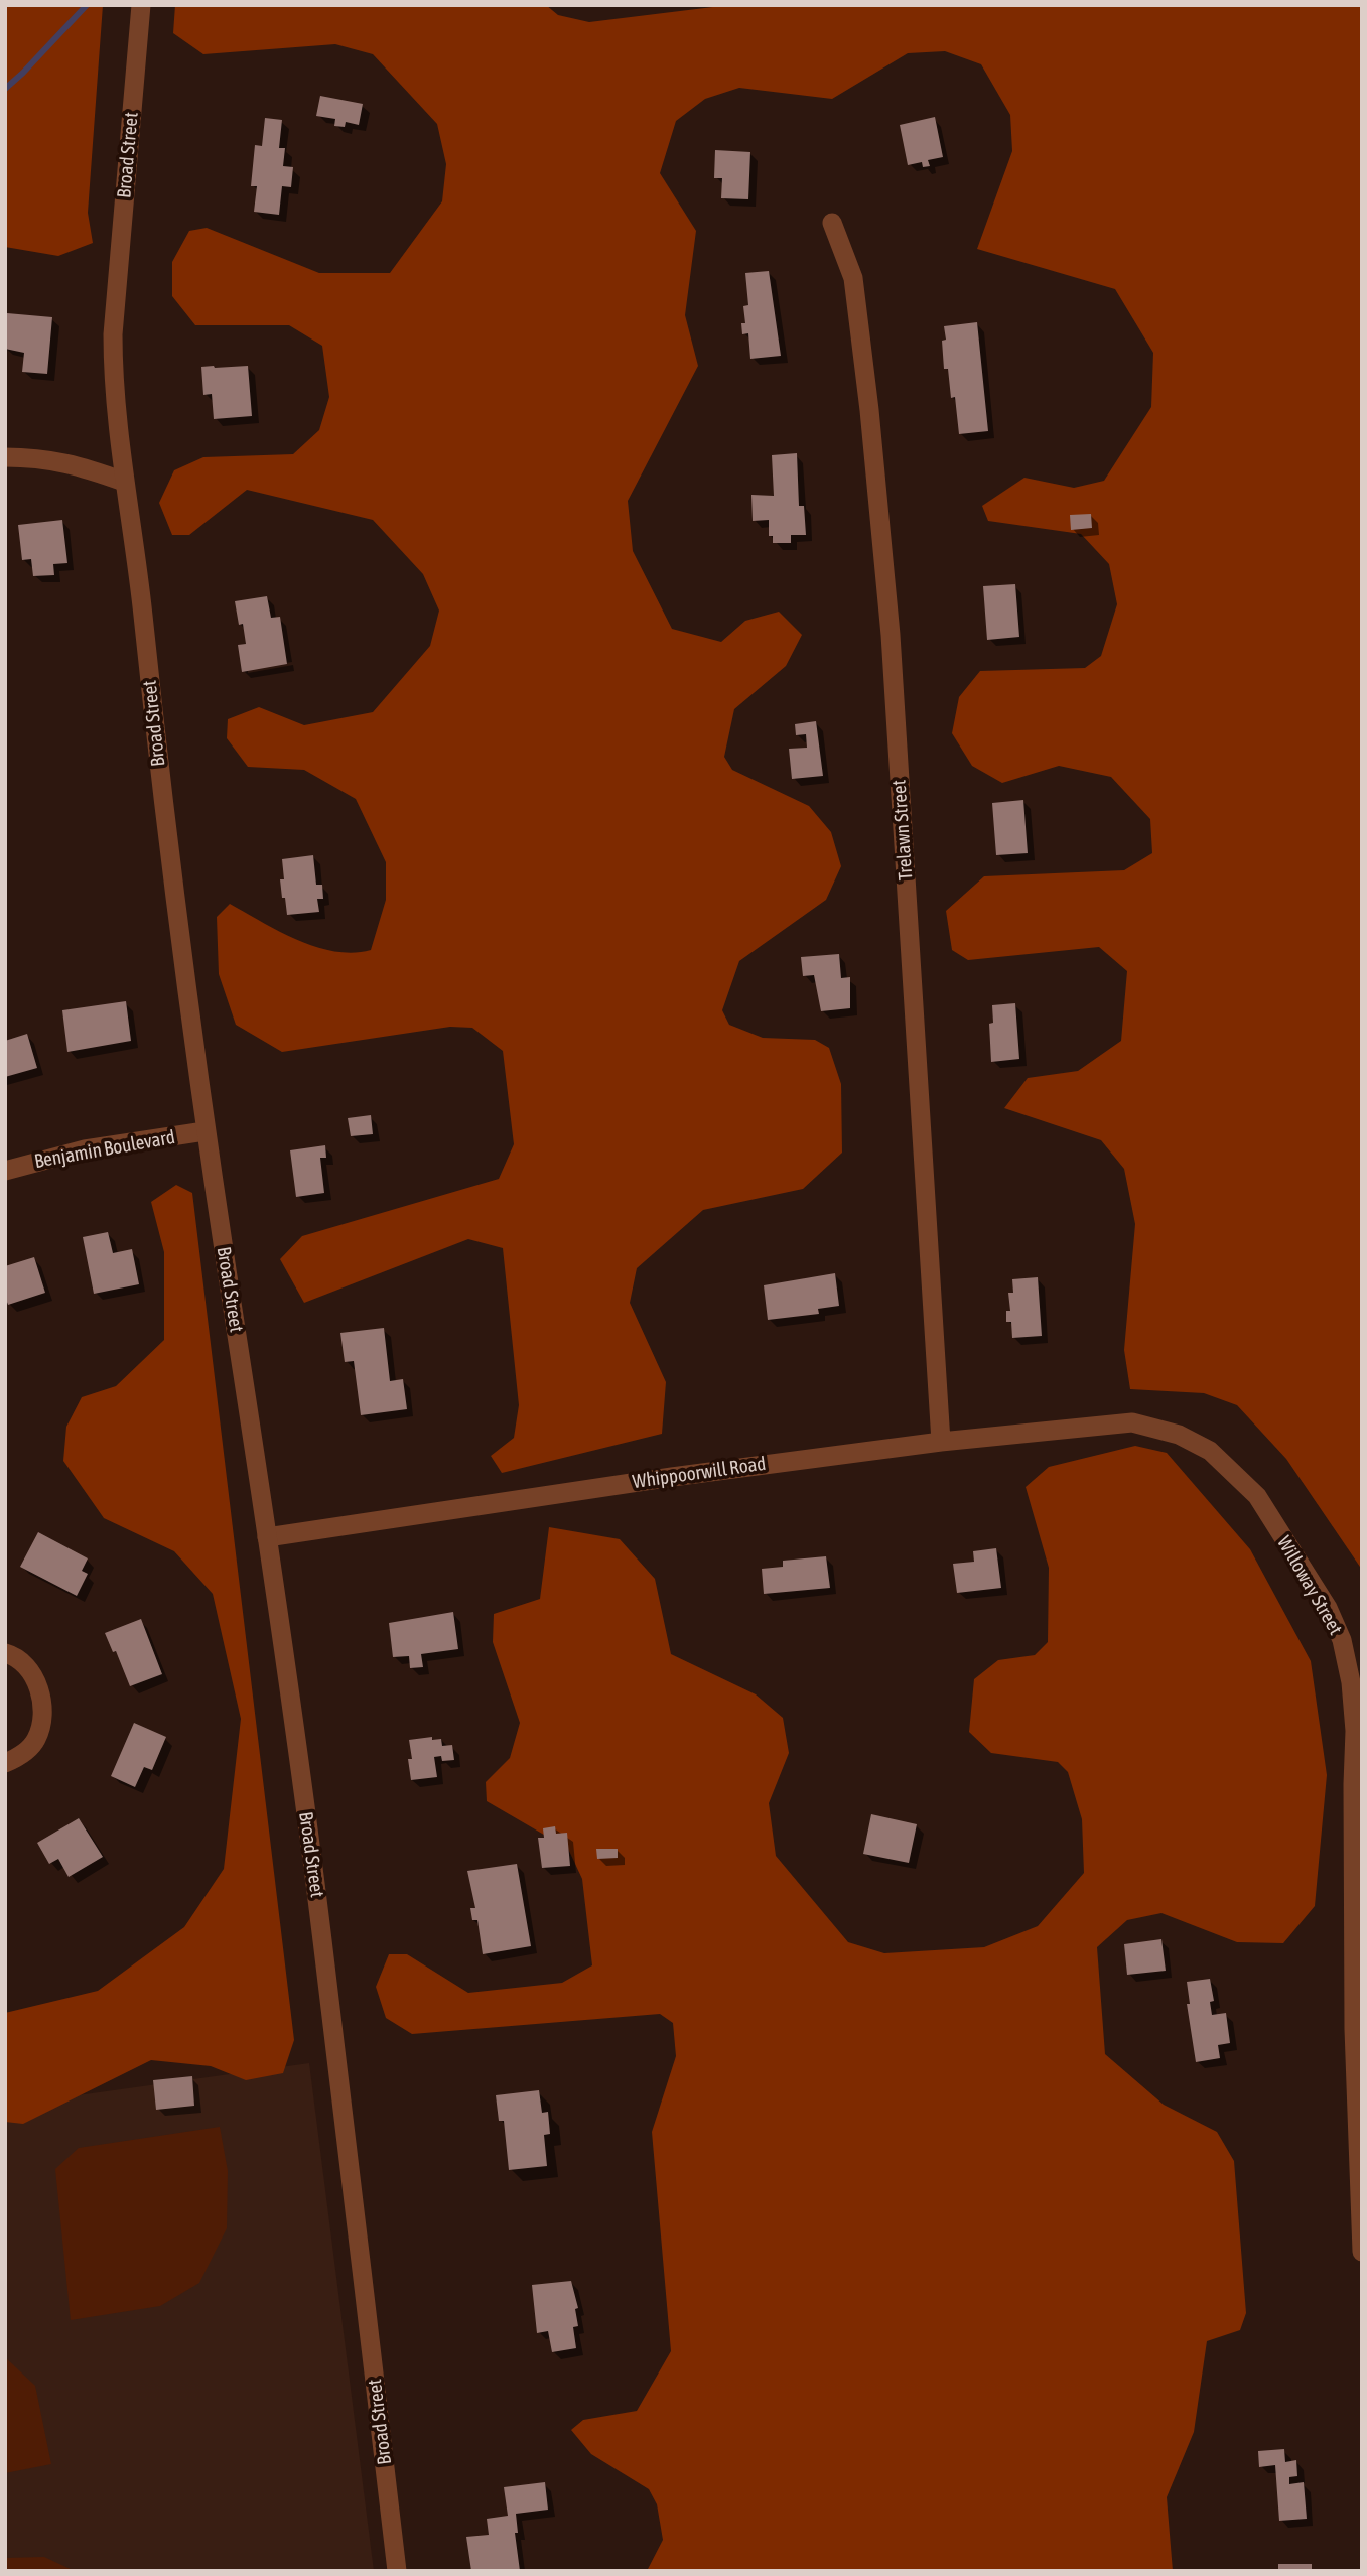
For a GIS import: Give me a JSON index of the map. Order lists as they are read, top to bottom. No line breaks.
{"streets":{"street":["Broad Street","Trelawn Street","Benjamin Boulevard","Whippoorwill Road","Willoway Street"]},"crossings":[["Broad Street","Benjamin Boulevard"],["Broad Street","Whippoorwill Road"],["Trelawn Street","Whippoorwill Road"],["Whippoorwill Road","Willoway Street"]]}
